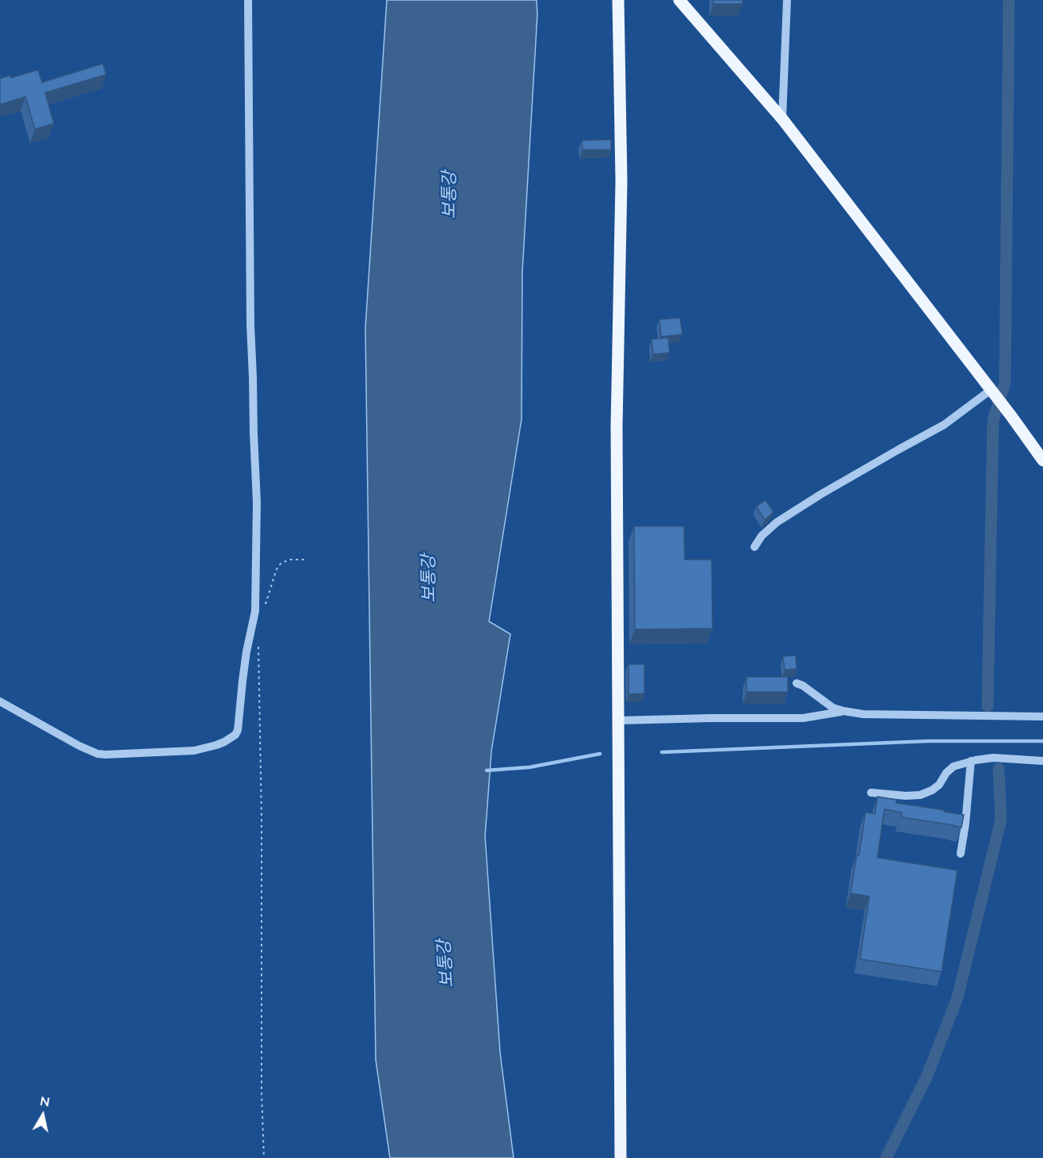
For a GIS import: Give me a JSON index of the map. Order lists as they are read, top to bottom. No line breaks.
{"water":["보통강"],"north":"top"}
